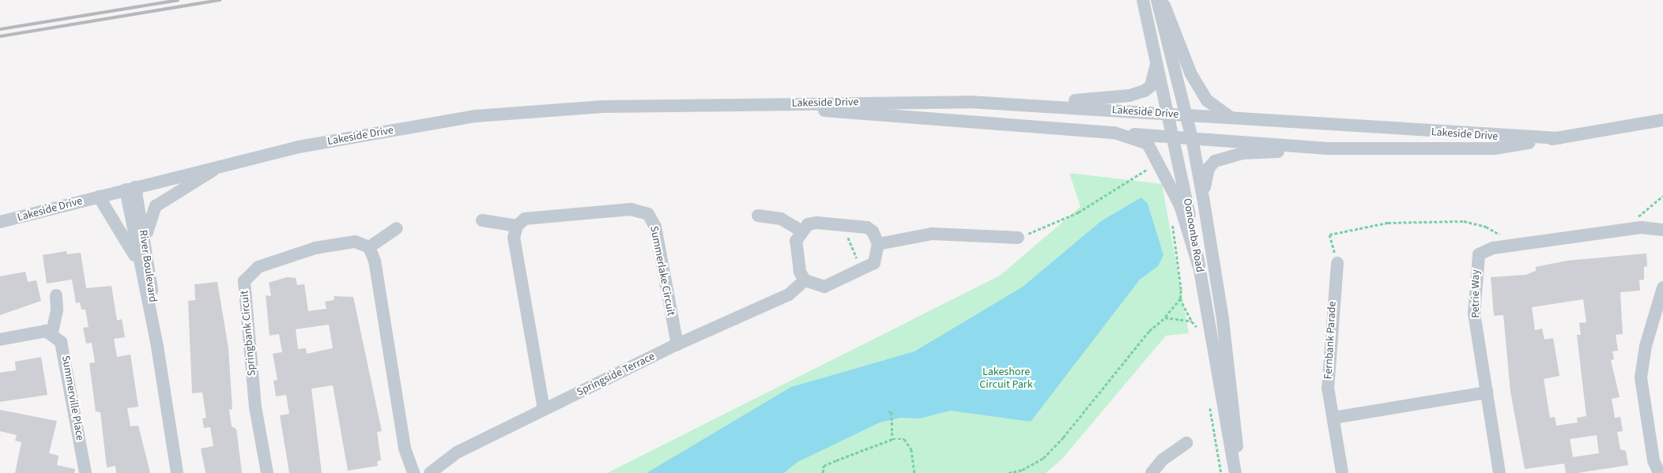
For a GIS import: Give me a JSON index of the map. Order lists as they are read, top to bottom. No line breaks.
{"streets":{"street":["Lakeside Drive","Oonoonba Road","River Boulevard","Summerlake Circuit","Petrie Way","Springbank Circuit","Fernbank Parade","Springside Terrace","Summerville Place"]},"crossings":[["Lakeside Drive","Oonoonba Road"],["Lakeside Drive","River Boulevard"],["Summerlake Circuit","Springside Terrace"]],"parks":["Lakeshore Circuit Park"]}
